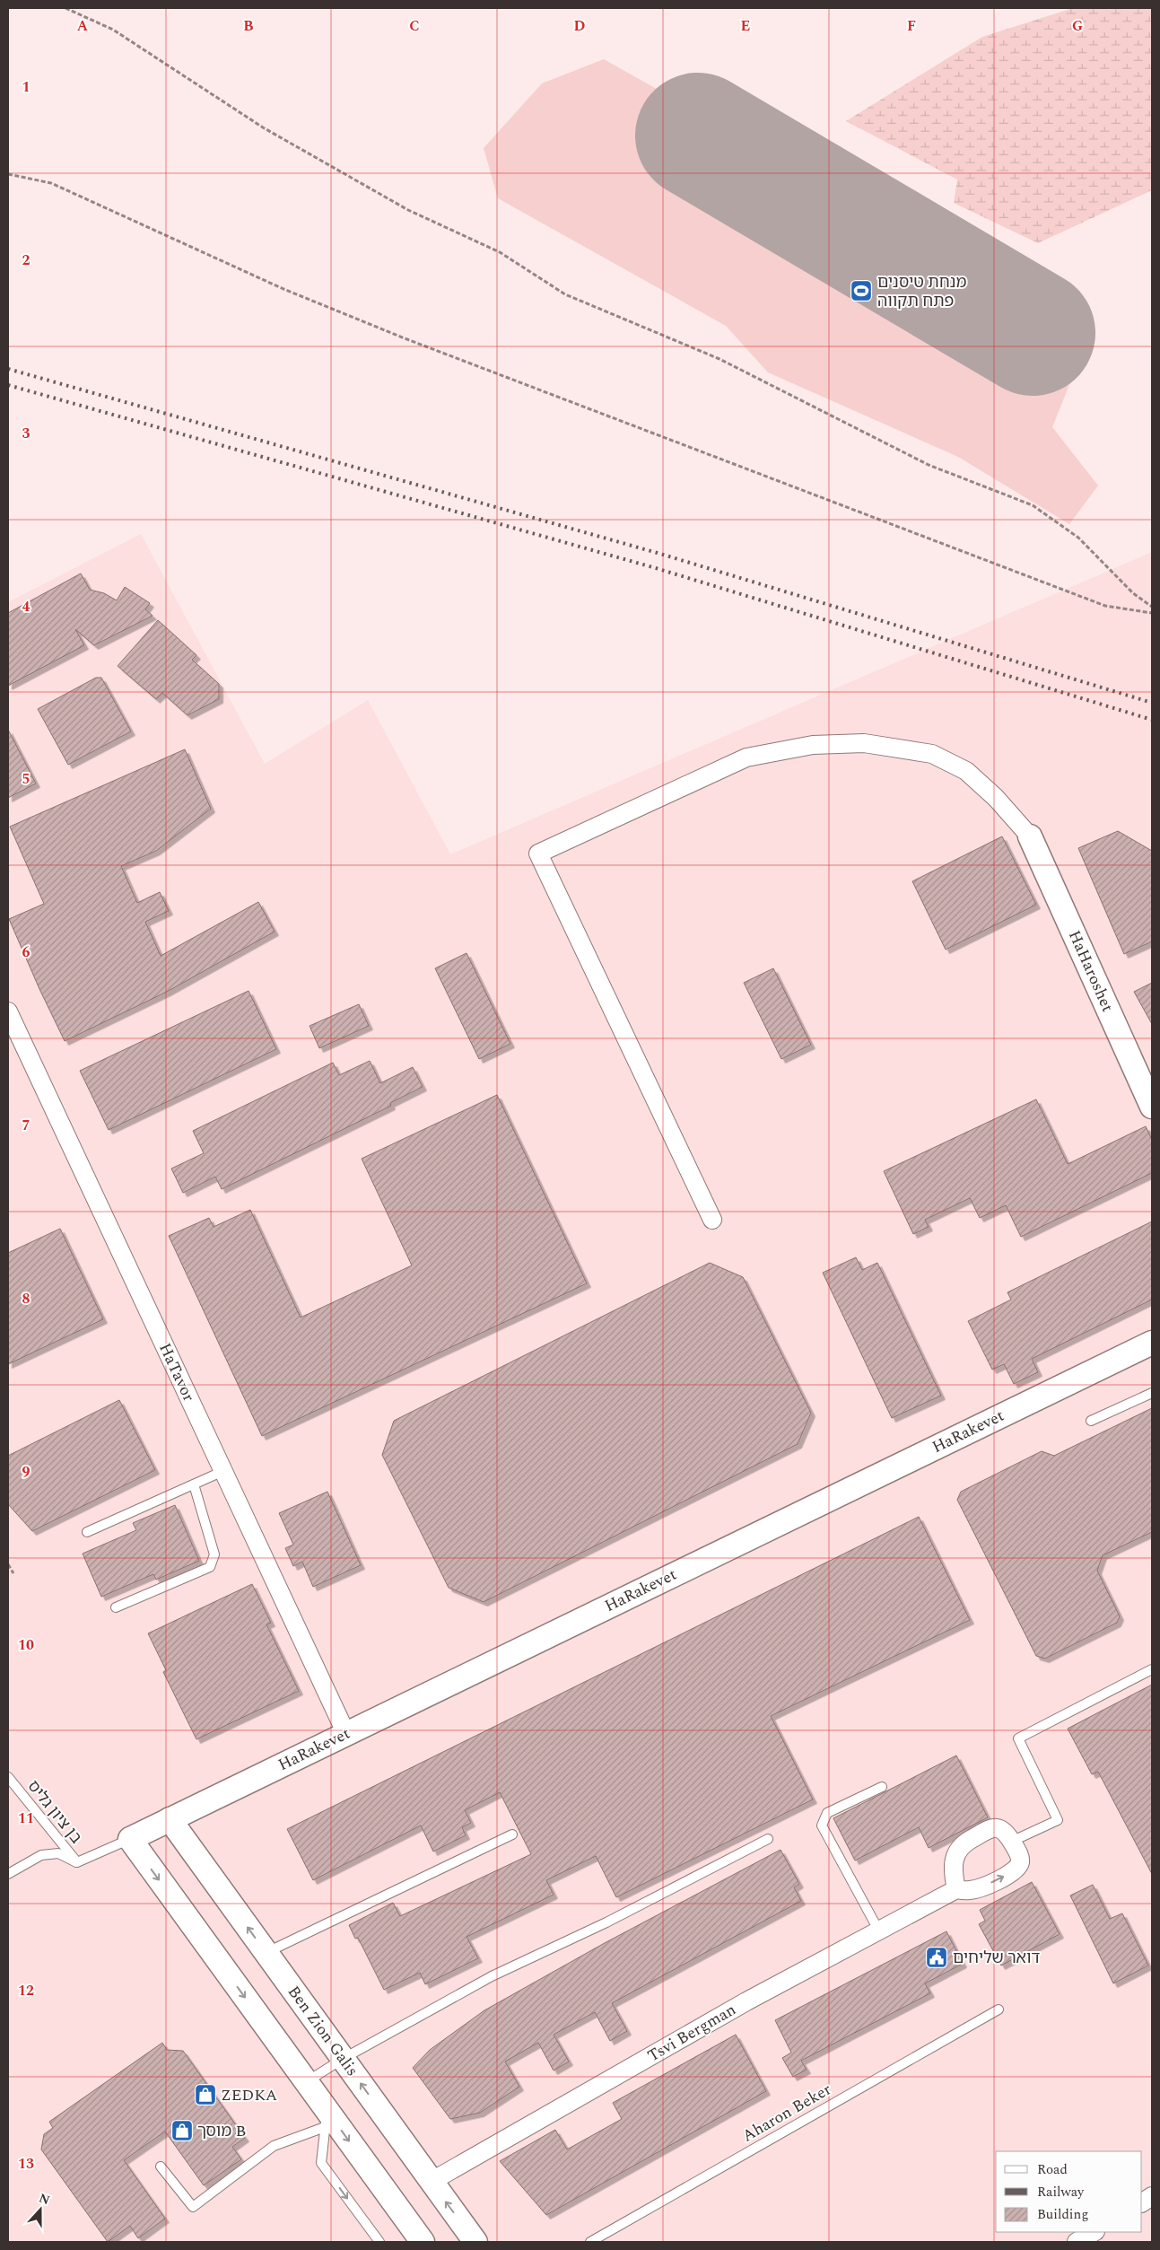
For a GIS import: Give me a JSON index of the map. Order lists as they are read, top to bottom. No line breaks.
{"streets":{"street":["HaHaroshet","HaTavor","HaRakevet","Ben Zion Galis","Tsvi Bergman"],"lane":["בן ציון גליס","Aharon Beker"]},"crossings":[["HaTavor","HaRakevet"],["HaRakevet","בן ציון גליס"],["HaRakevet","Ben Zion Galis"],["Ben Zion Galis","Tsvi Bergman"]],"places":{"sports":["מנחת טיסנים פתח תקווה"],"public building":["דואר שליחים"],"shop":["ZEDKA","מוסך B"]},"legend":["Road","Railway","Building"],"north":"top","grid":{"columns":["A","B","C","D","E","F","G"],"rows":["1","2","3","4","5","6","7","8","9","10","11","12","13"]}}
